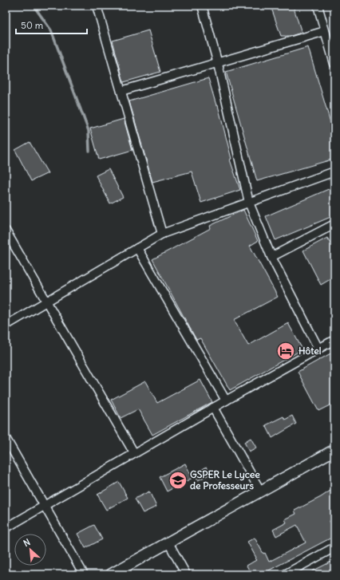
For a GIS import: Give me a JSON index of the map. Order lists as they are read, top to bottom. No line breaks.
{"places":{"hotel":["Hôtel"],"school or university":["GSPER Le Lycee de Professeurs"]},"scale_bar":"50 m","north":"top left"}
